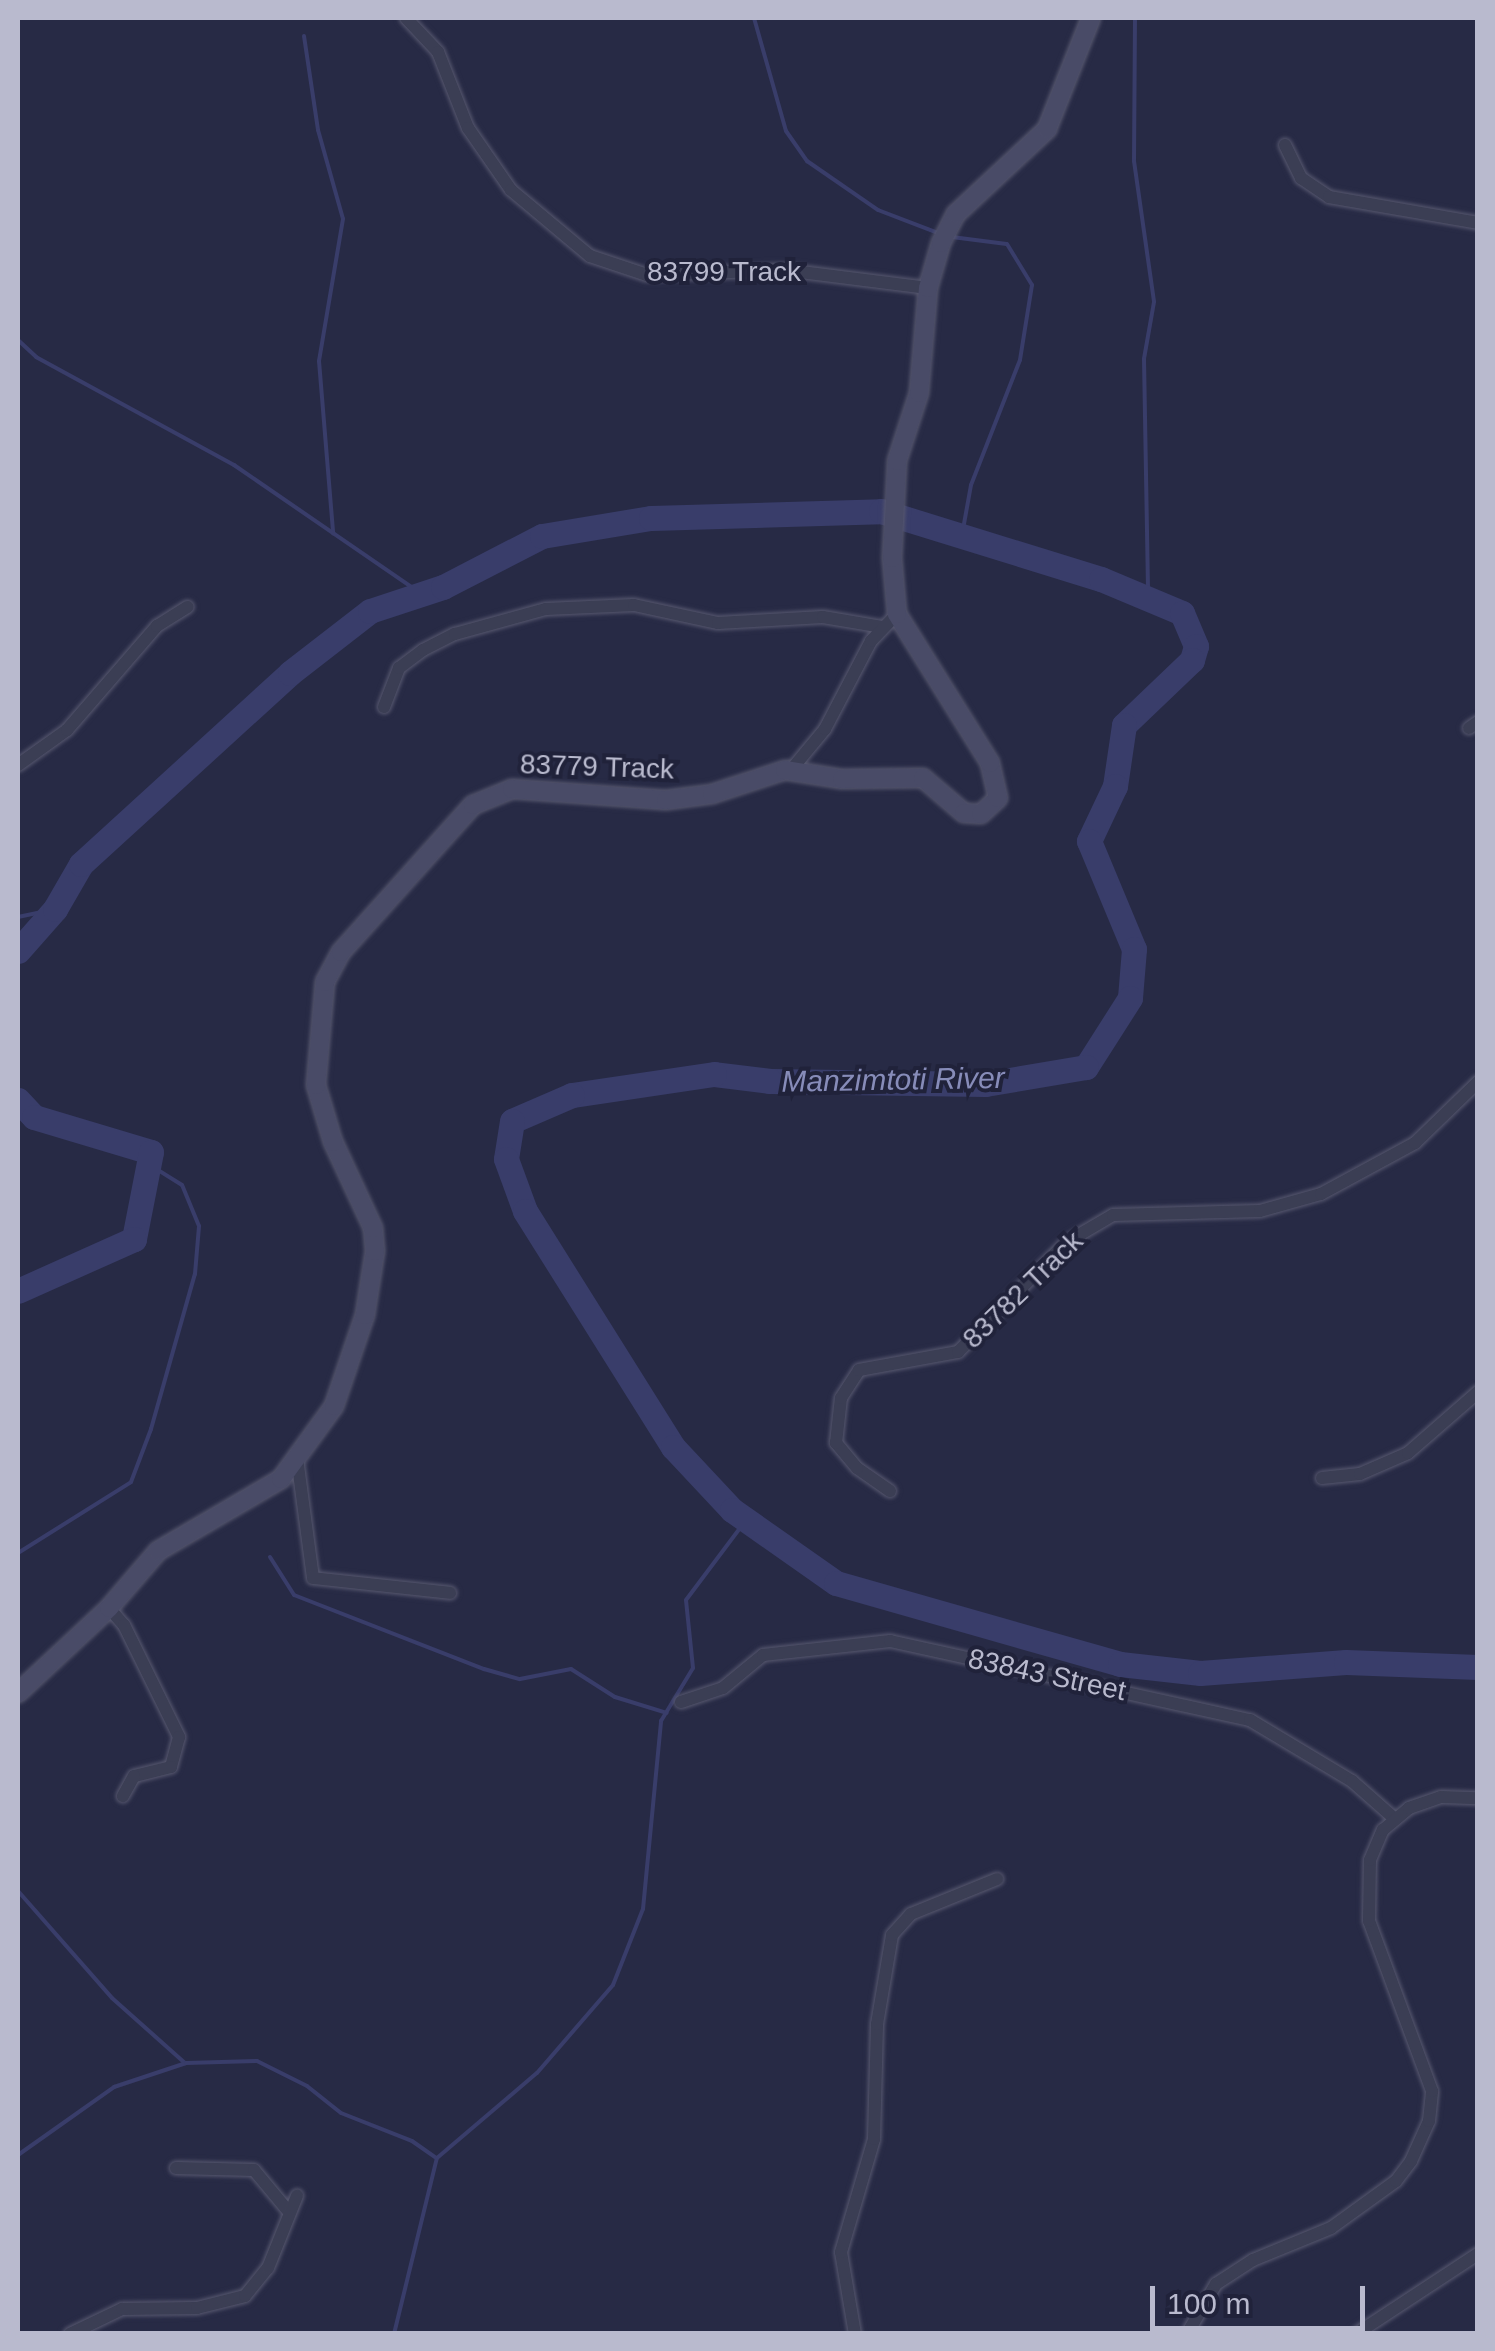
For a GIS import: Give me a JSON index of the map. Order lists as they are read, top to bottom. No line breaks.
{"streets":{"street":["83799 Track","83779 Track","83782 Track","83843 Street"]},"crossings":[["83799 Track","83779 Track"]],"water":["Manzimtoti River"],"scale_bar":"100 m"}
